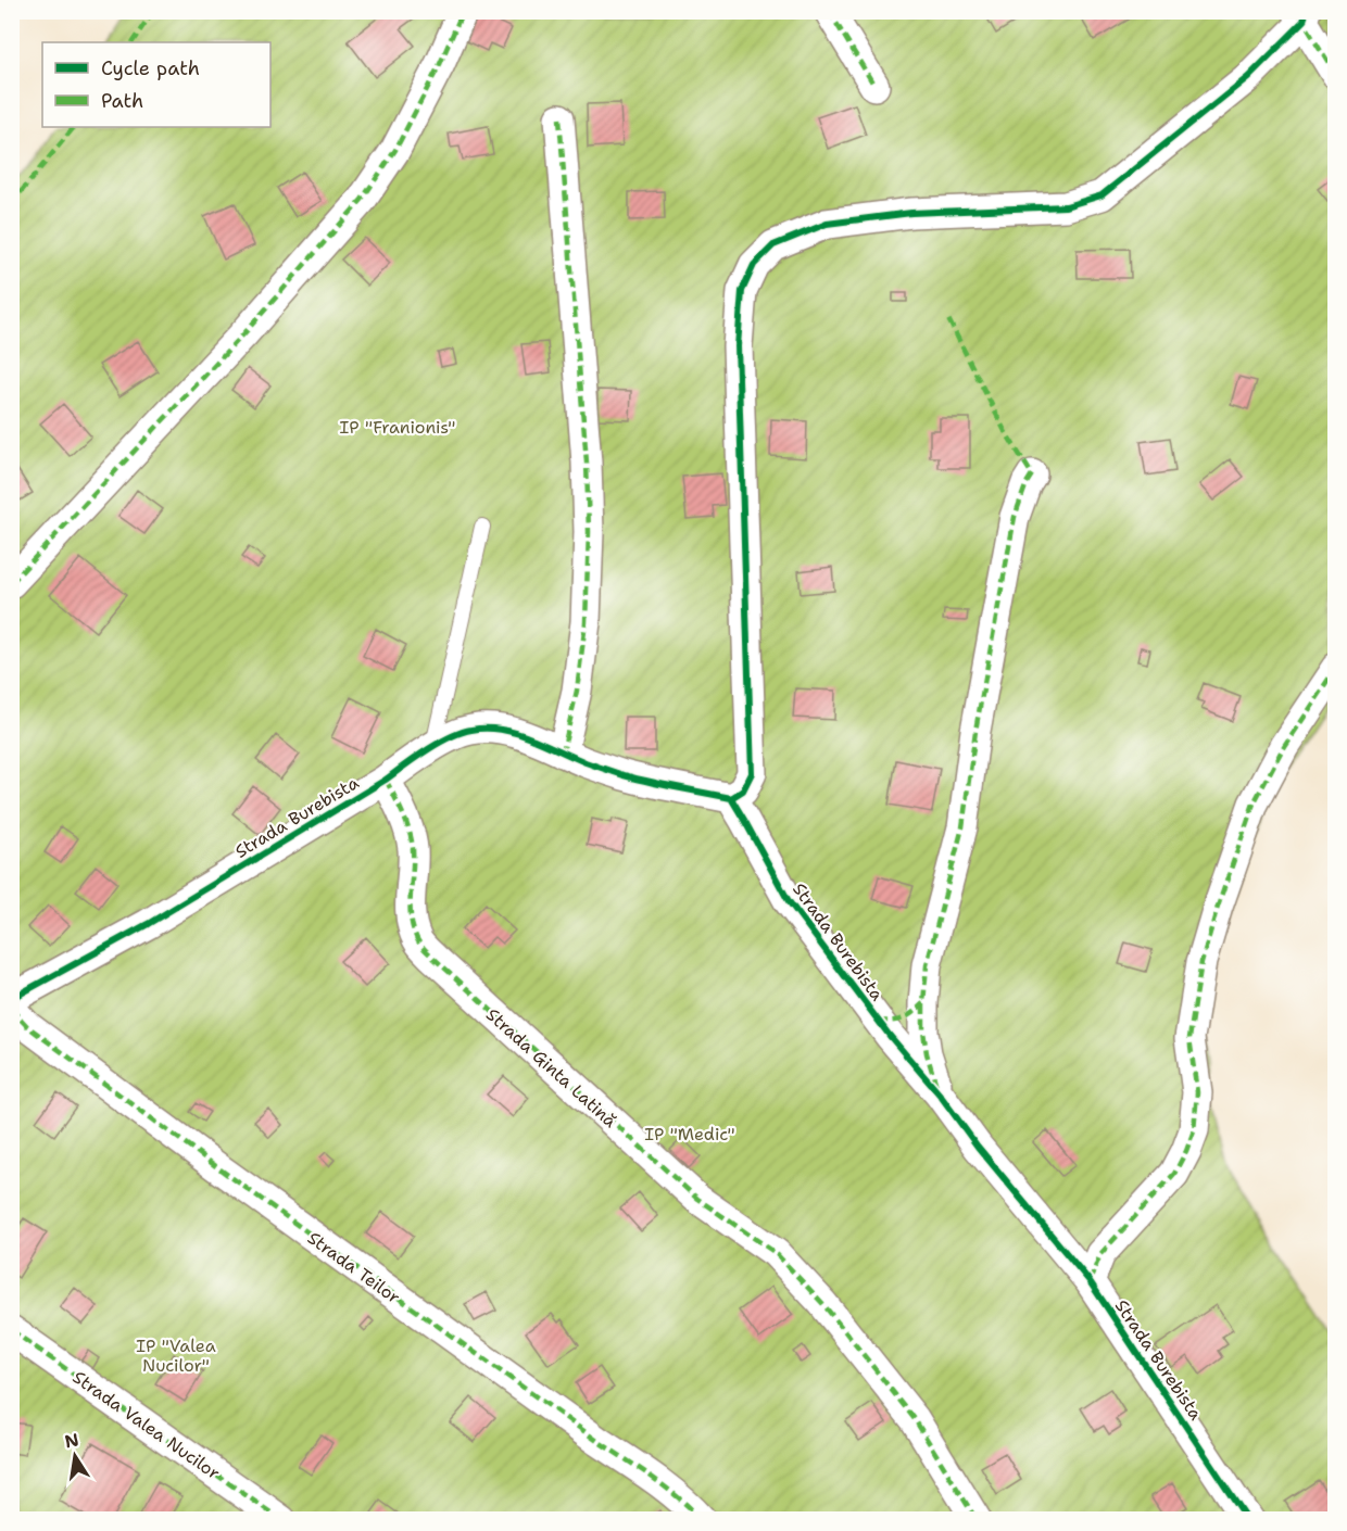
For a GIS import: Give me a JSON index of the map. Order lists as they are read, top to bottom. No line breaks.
{"streets":{"street":["Strada Burebista","Strada Ginta Latină","Strada Teilor","Strada Valea Nucilor"]},"crossings":[["Strada Burebista","Strada Ginta Latină"]],"parks":["IP \"Franionis\"","IP \"Medic\"","IP \"Valea Nucilor\""],"legend":["Cycle path","Path"],"north":"top"}
